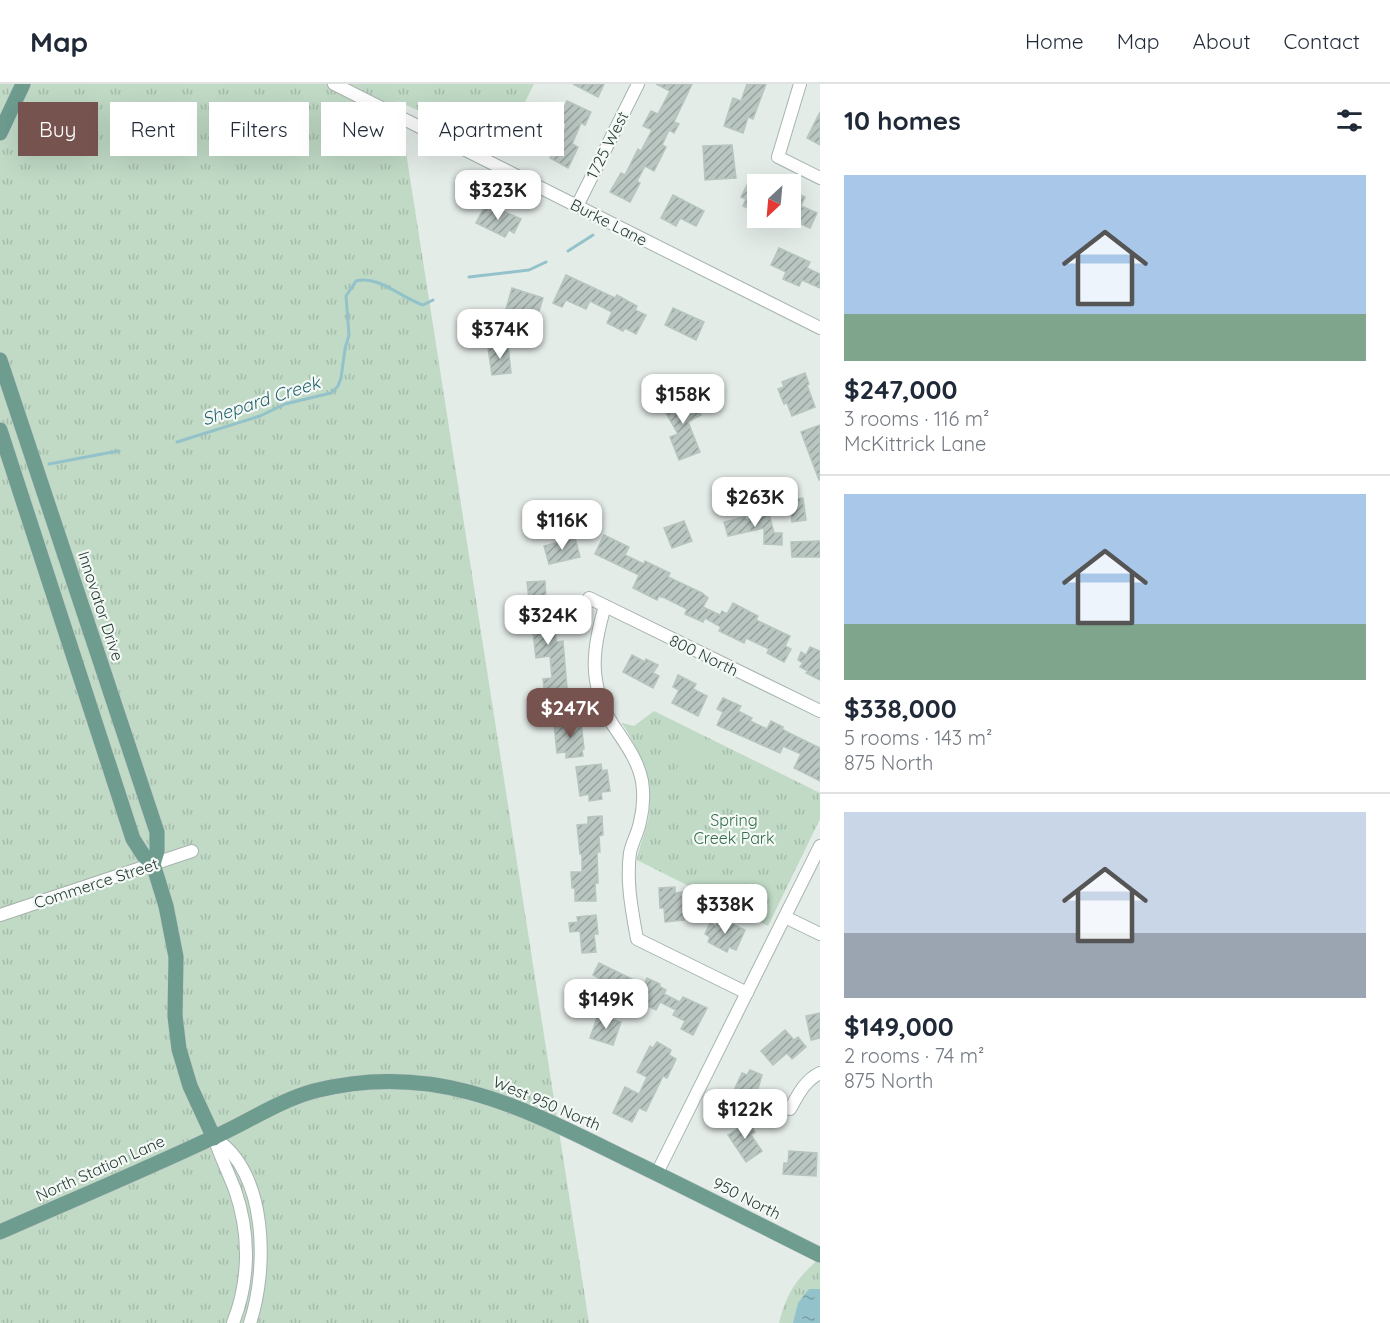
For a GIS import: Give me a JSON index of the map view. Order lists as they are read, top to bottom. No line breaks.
{"streets":{"main road":["Innovator Drive","West 950 North","North Station Lane","950 North"],"street":["1725 West","Burke Lane","800 North","Commerce Street"]},"crossings":[["1725 West","Burke Lane"],["Innovator Drive","Commerce Street"],["Innovator Drive","West 950 North"],["Innovator Drive","North Station Lane"],["West 950 North","North Station Lane"],["West 950 North","950 North"]],"water":["Shepard Creek"],"parks":["Spring Creek Park"],"north":"bottom left","page":{"header":"Map","nav":["Home","Map","About","Contact"],"heading":"10 homes","chip":["Buy","Rent","Filters","New","Apartment"],"list":[{"name":"$247,000","note":"3 rooms · 116 m² · McKittrick Lane"},{"name":"$338,000","note":"5 rooms · 143 m² · 875 North"},{"name":"$149,000","note":"2 rooms · 74 m² · 875 North"}],"price":["$323K","$374K","$158K","$263K","$116K","$324K","$247K","$338K","$149K","$122K"]}}
